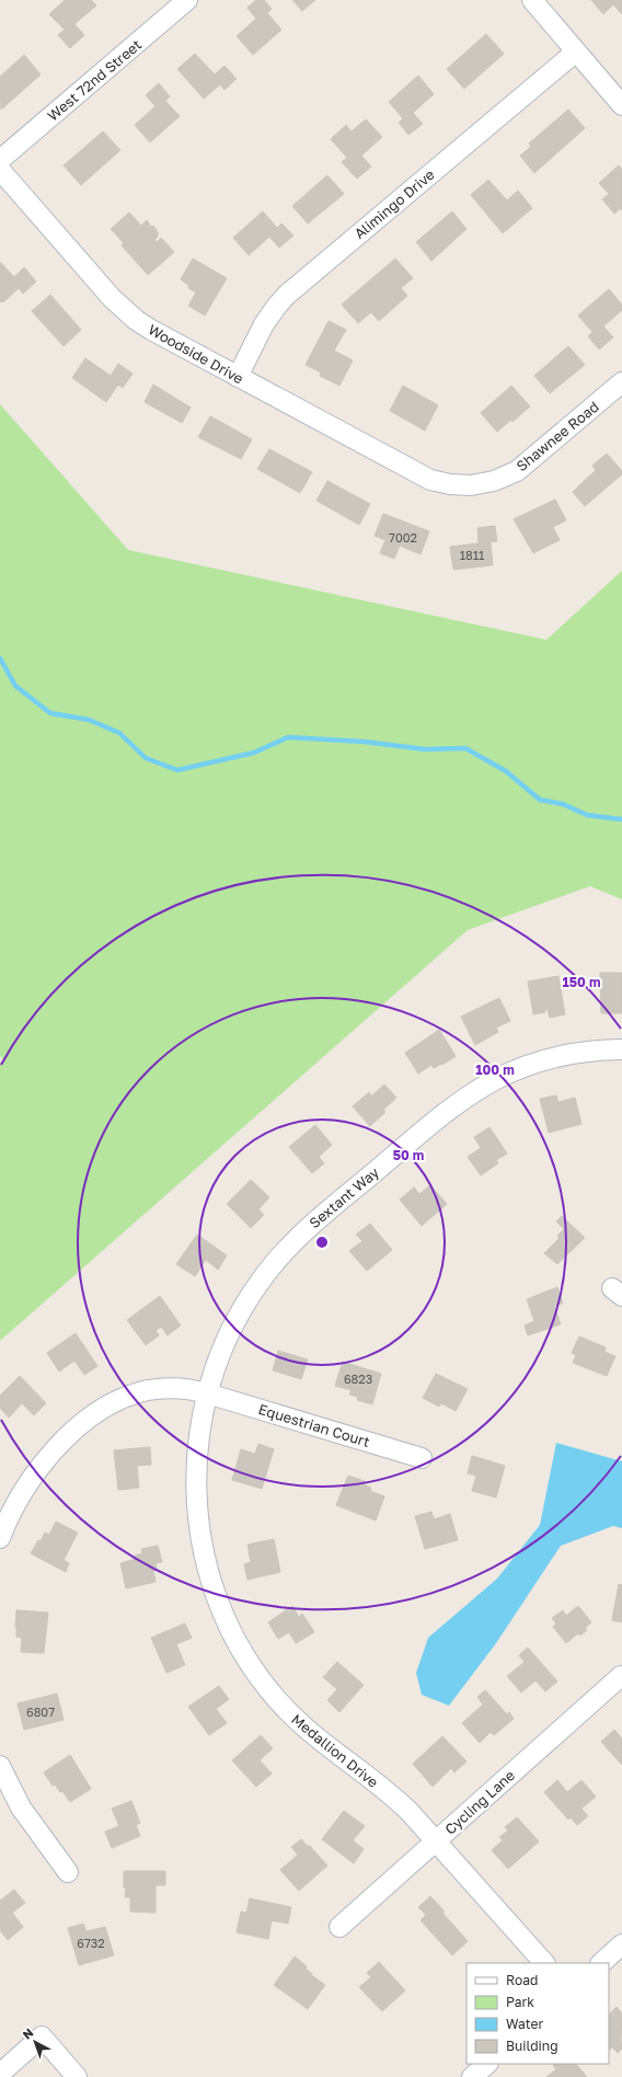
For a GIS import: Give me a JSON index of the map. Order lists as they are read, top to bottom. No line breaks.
{"streets":{"street":["West 72nd Street","Alimingo Drive","Woodside Drive","Shawnee Road","Sextant Way","Equestrian Court","Medallion Drive","Cycling Lane"]},"crossings":[["Alimingo Drive","Woodside Drive"],["Woodside Drive","Shawnee Road"],["Sextant Way","Equestrian Court"],["Sextant Way","Medallion Drive"],["Equestrian Court","Medallion Drive"],["Medallion Drive","Cycling Lane"]],"house_numbers":["7002","1811","6823","6807","6732"],"legend":["Road","Park","Water","Building"],"north":"top left","rings":["150 m","100 m","50 m"]}
